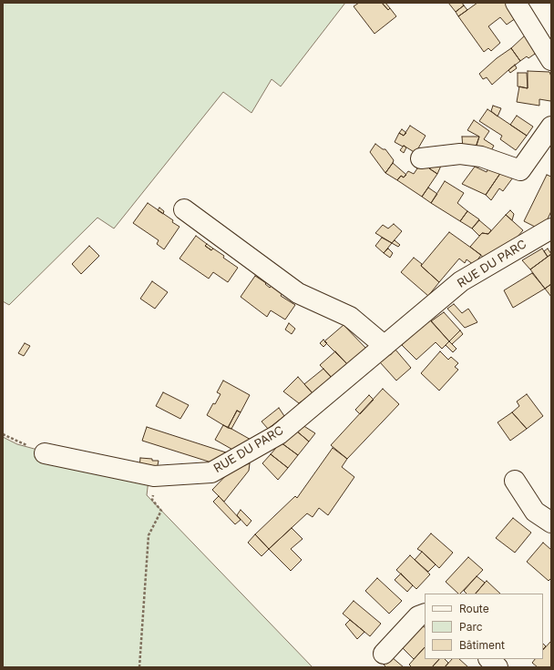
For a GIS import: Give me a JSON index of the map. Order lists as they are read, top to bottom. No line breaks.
{"streets":{"street":["RUE DU PARC"]},"legend":["Route","Parc","Bâtiment"]}
